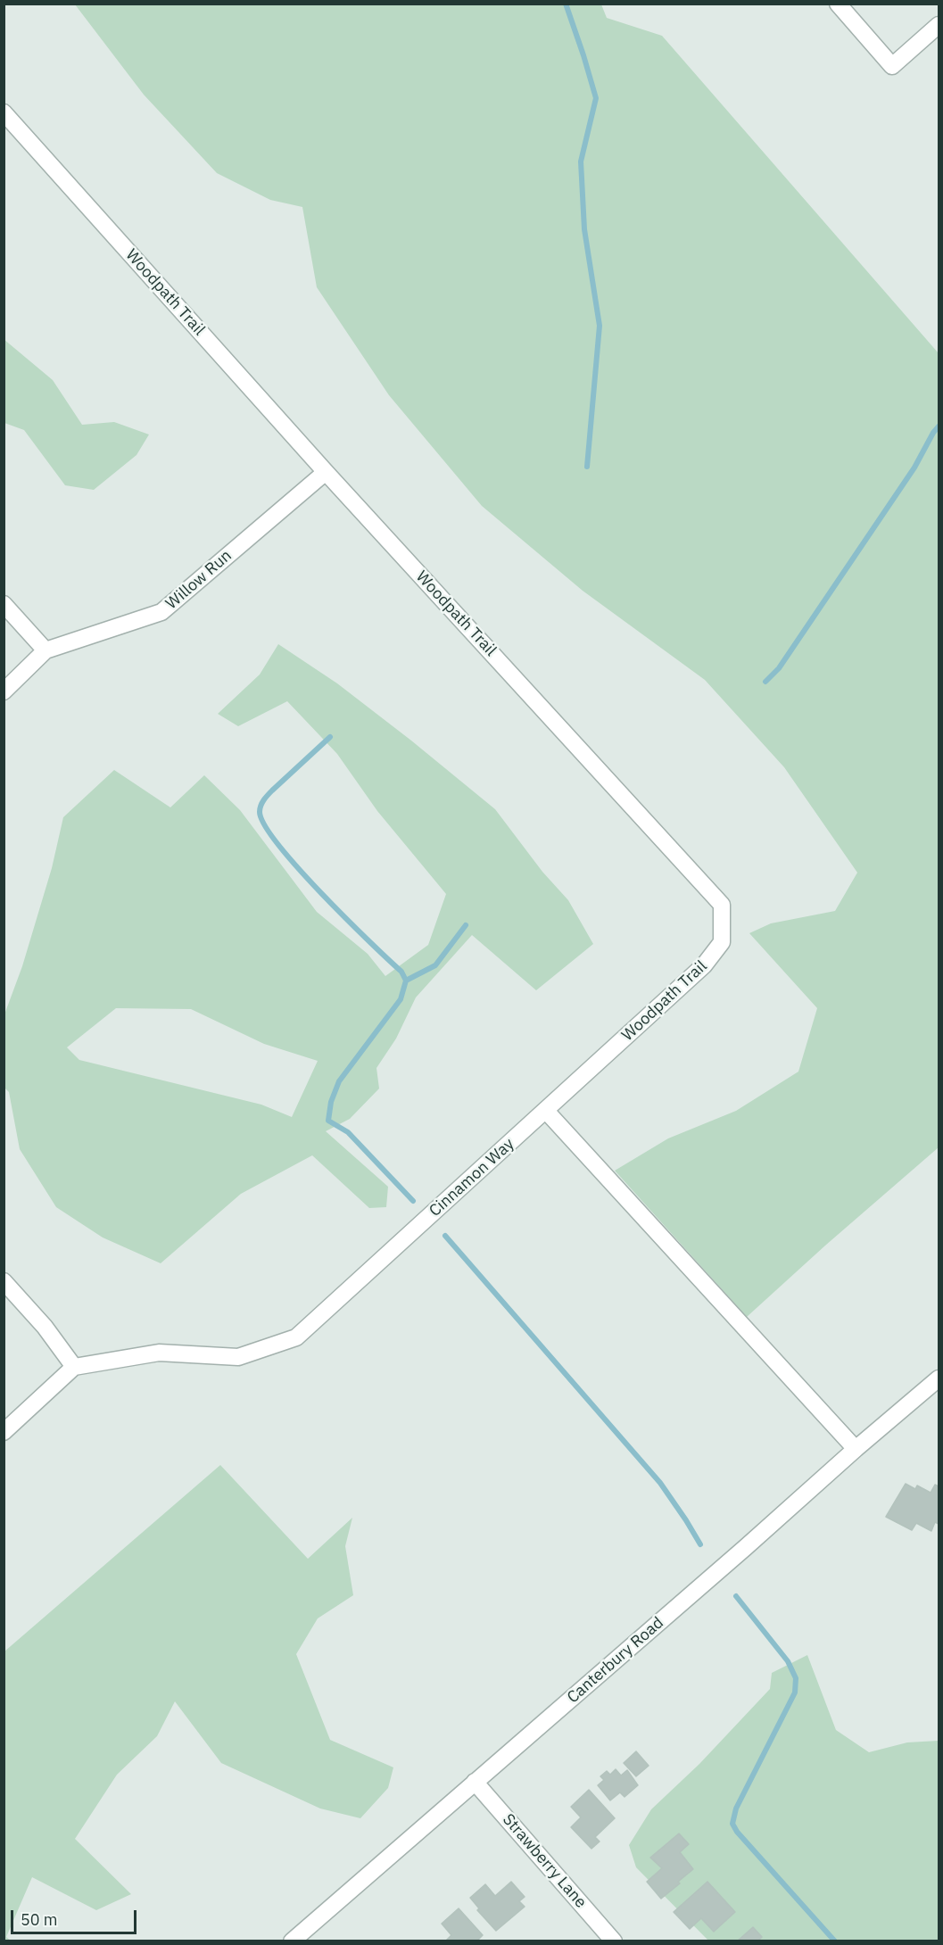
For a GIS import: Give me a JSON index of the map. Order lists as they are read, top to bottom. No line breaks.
{"streets":{"street":["Woodpath Trail","Willow Run","Cinnamon Way","Canterbury Road","Strawberry Lane"]},"crossings":[["Woodpath Trail","Willow Run"],["Woodpath Trail","Cinnamon Way"],["Canterbury Road","Strawberry Lane"]],"scale_bar":"50 m"}
